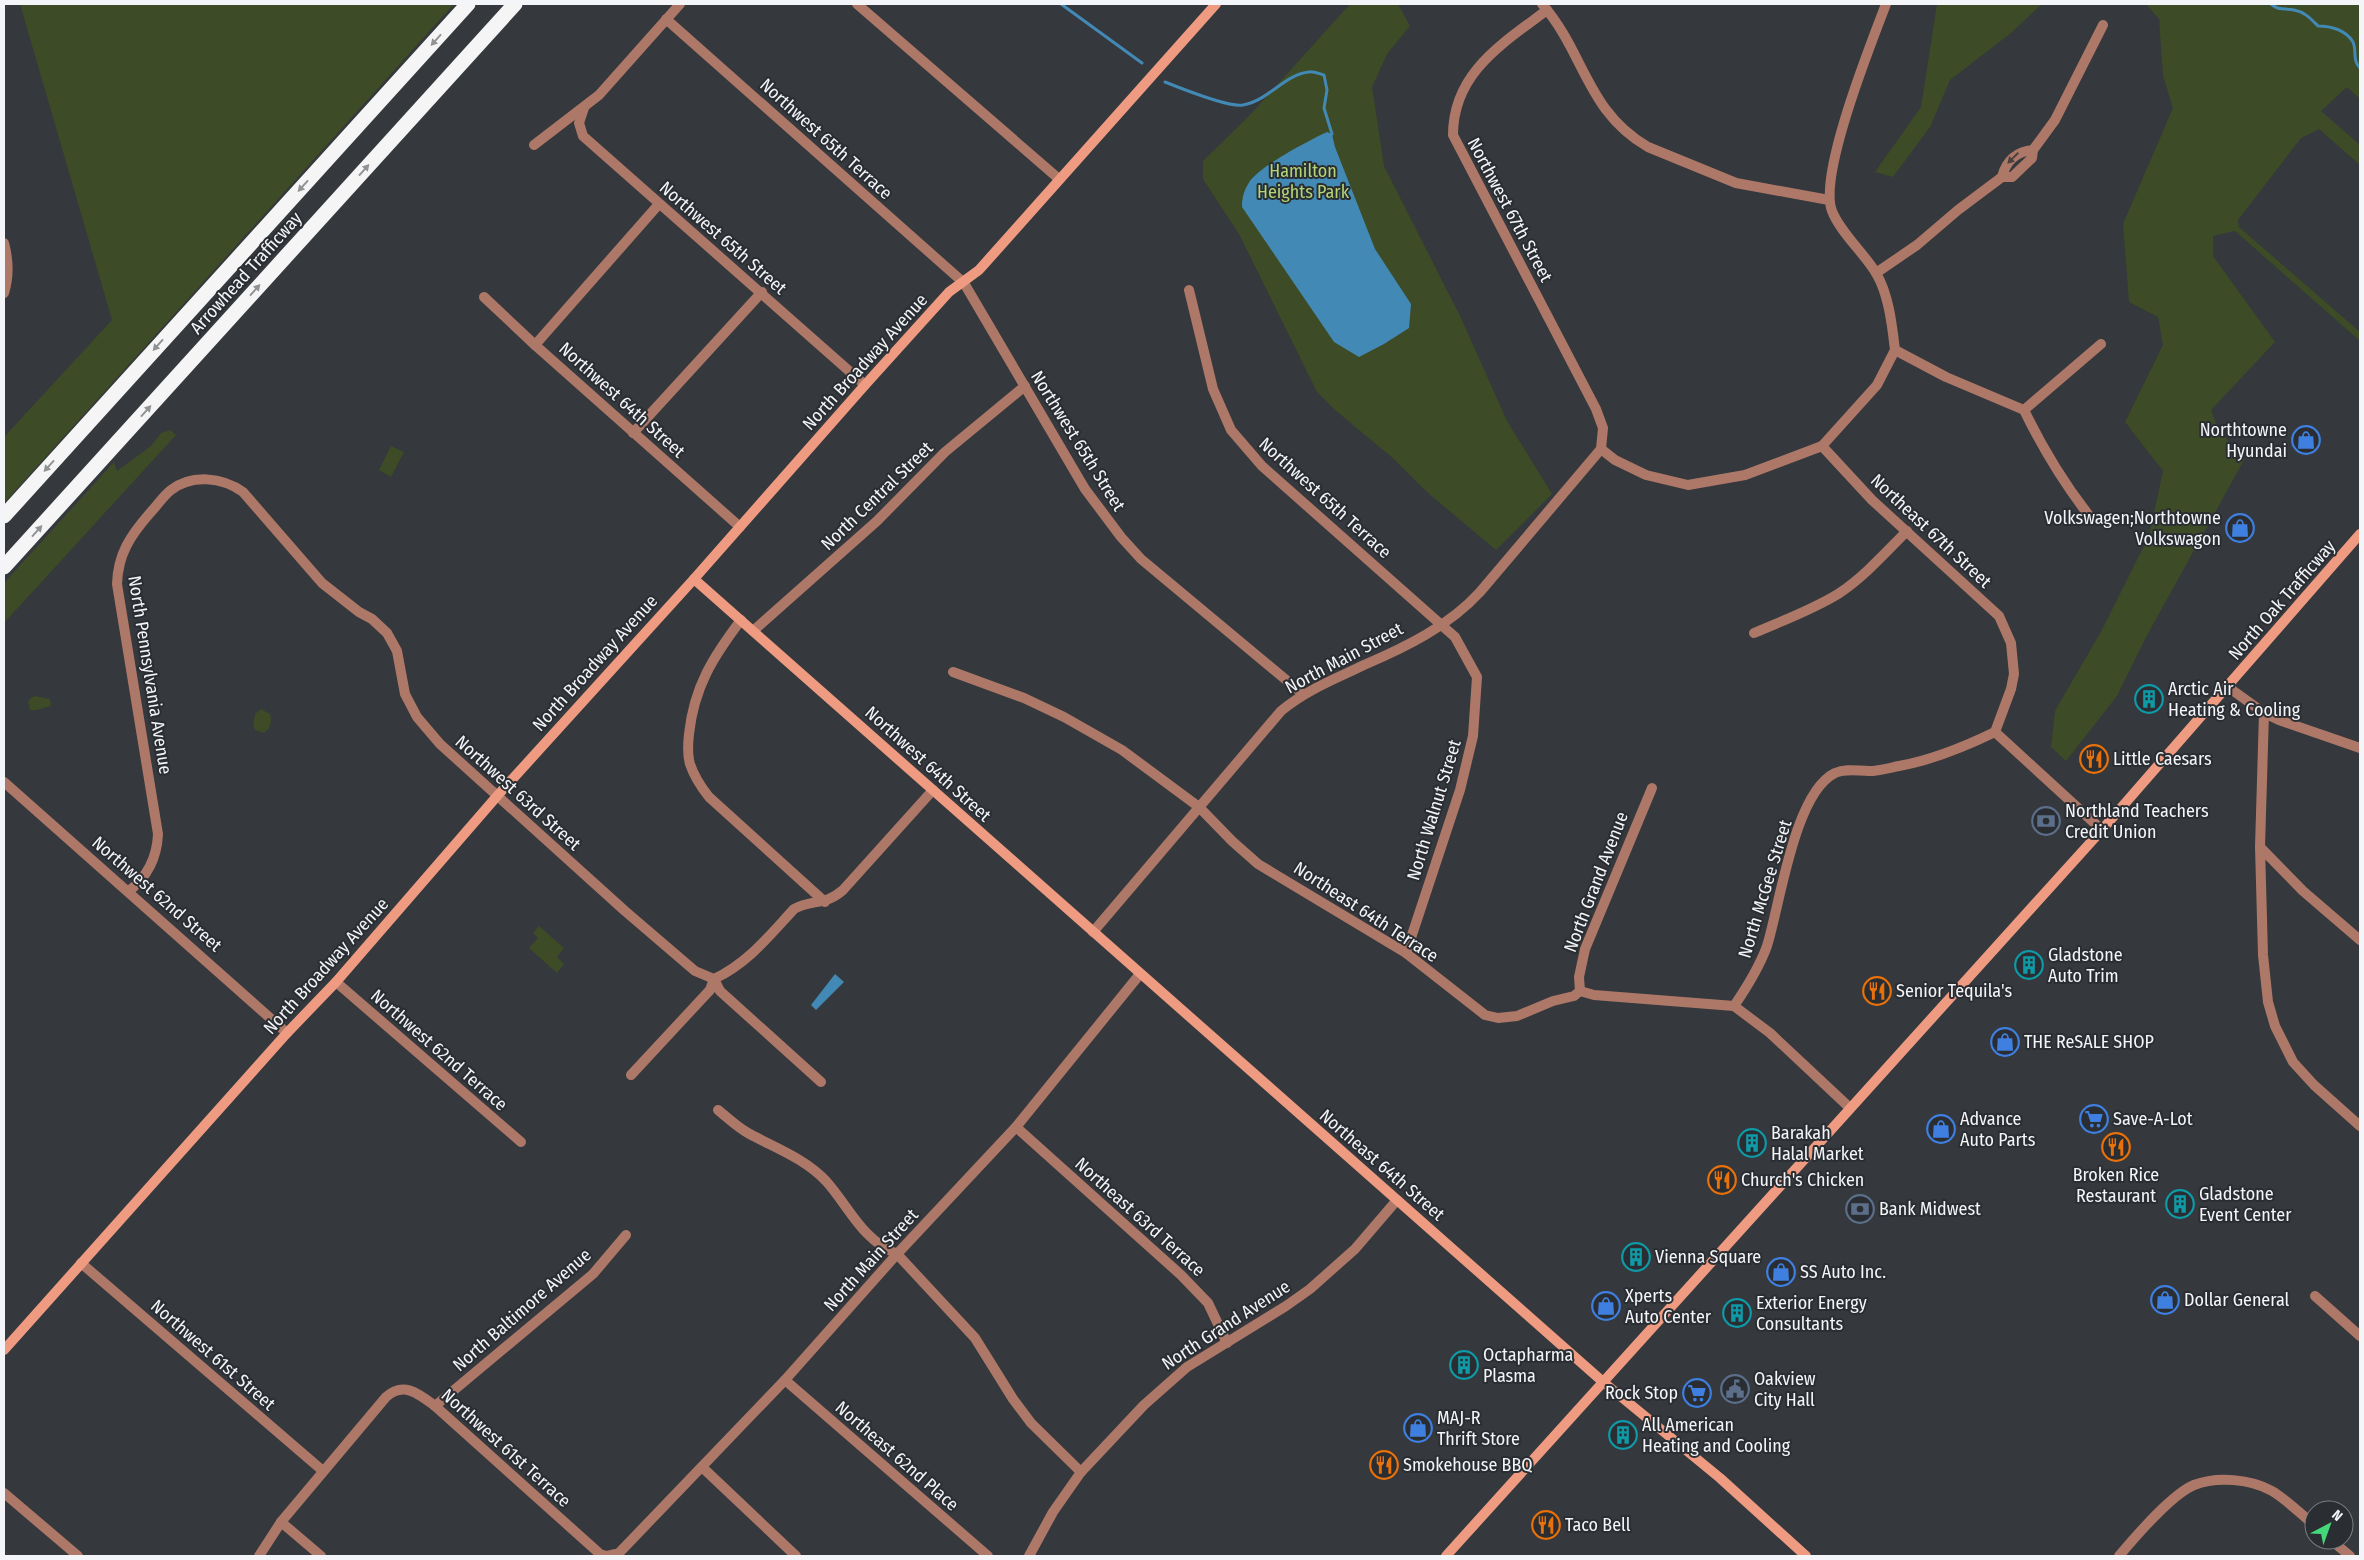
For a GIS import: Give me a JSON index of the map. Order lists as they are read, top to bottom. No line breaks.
{"streets":{"highway":["Arrowhead Trafficway"],"street":["Northwest 65th Terrace","Northwest 67th Street","Northwest 65th Street","North Broadway Avenue","Northwest 64th Street","North Central Street","Northeast 67th Street","North Oak Trafficway","North Main Street","North Pennsylvania Avenue","Northwest 63rd Street","North Walnut Street","North Grand Avenue","North McGee Street","Northwest 62nd Street","Northeast 64th Terrace","Northwest 62nd Terrace","Northeast 64th Street","Northeast 63rd Terrace","North Baltimore Avenue","Northwest 61st Street","Northwest 61st Terrace","Northeast 62nd Place"]},"crossings":[["Northwest 65th Terrace","Northwest 65th Street"],["Northwest 65th Terrace","North Broadway Avenue"],["Northwest 65th Terrace","North Main Street"],["Northwest 65th Terrace","North Walnut Street"],["Northwest 67th Street","North Main Street"],["Northwest 65th Street","North Broadway Avenue"],["Northwest 65th Street","North Central Street"],["Northwest 65th Street","North Main Street"],["North Broadway Avenue","Northwest 64th Street"],["North Broadway Avenue","Northwest 63rd Street"],["North Broadway Avenue","Northwest 62nd Street"],["North Broadway Avenue","Northwest 62nd Terrace"],["North Broadway Avenue","Northwest 61st Street"],["Northwest 64th Street","North Central Street"],["Northwest 64th Street","North Main Street"],["Northwest 64th Street","Northeast 64th Street"],["Northeast 67th Street","North McGee Street"],["North Oak Trafficway","Northeast 64th Street"],["North Main Street","North Walnut Street"],["North Main Street","Northeast 64th Terrace"],["North Main Street","Northeast 64th Street"],["North Main Street","Northeast 63rd Terrace"],["North Main Street","Northwest 61st Terrace"],["North Main Street","Northeast 62nd Place"],["North Pennsylvania Avenue","Northwest 63rd Street"],["North Pennsylvania Avenue","Northwest 62nd Street"],["North Walnut Street","Northeast 64th Terrace"],["North Grand Avenue","Northeast 64th Terrace"],["North Grand Avenue","Northeast 64th Street"],["North Grand Avenue","Northeast 63rd Terrace"],["North Baltimore Avenue","Northwest 61st Terrace"],["Northwest 61st Street","Northwest 61st Terrace"]],"parks":["Hamilton Heights Park"],"places":{"shop":["Northtowne Hyundai","Volkswagen;Northtowne Volkswagon","THE ReSALE SHOP","Advance Auto Parts","SS Auto Inc.","Dollar General","Xperts Auto Center","MAJ-R Thrift Store"],"building":["Arctic Air Heating & Cooling","Gladstone Auto Trim","Barakah Halal Market","Gladstone Event Center","Vienna Square","Exterior Energy Consultants","Octapharma Plasma","All American Heating and Cooling"],"restaurant":["Little Caesars","Senior Tequila's","Broken Rice Restaurant","Church's Chicken","Smokehouse BBQ","Taco Bell"],"bank":["Northland Teachers Credit Union","Bank Midwest"],"supermarket":["Save-A-Lot","Rock Stop"],"public building":["Oakview City Hall"]},"north":"top right"}
